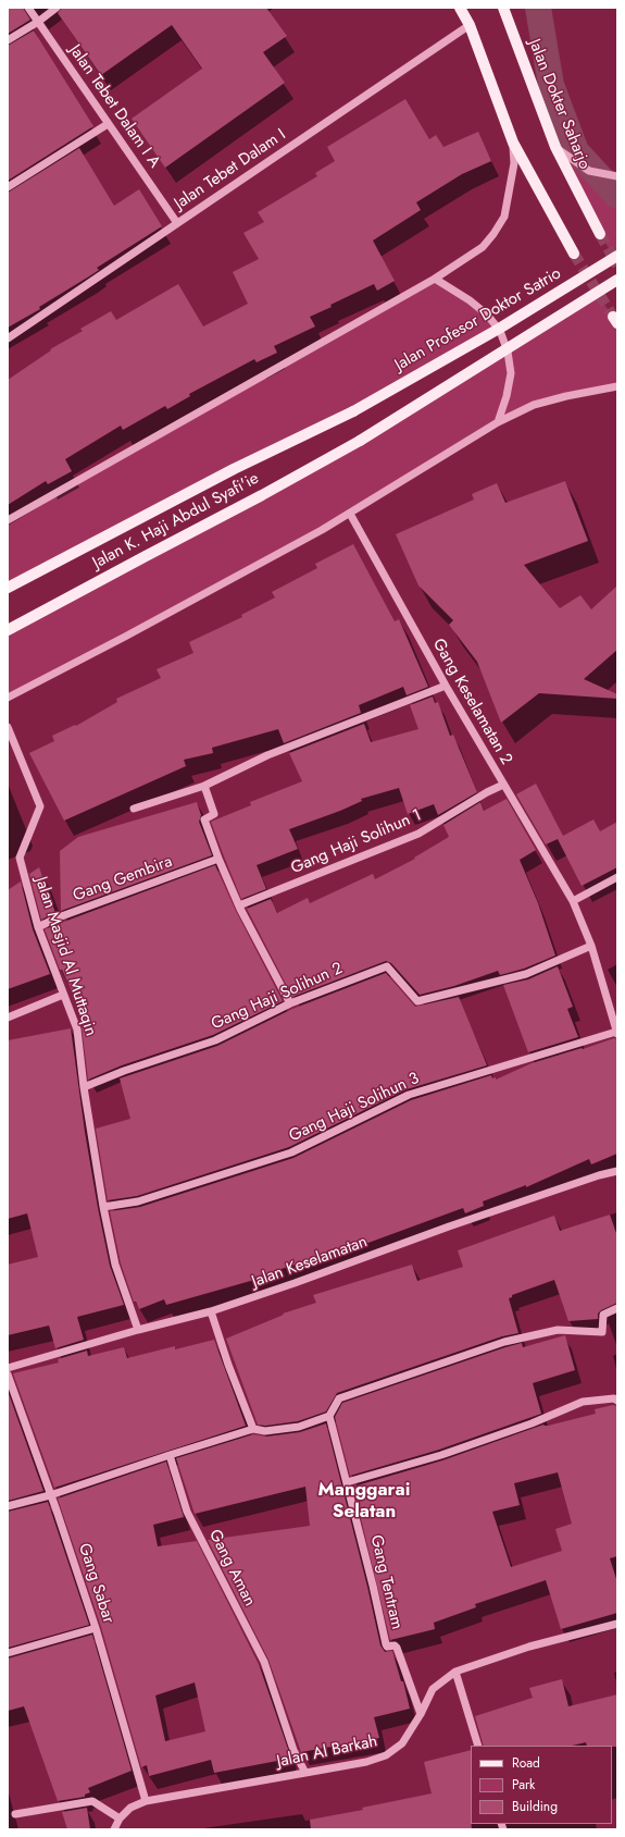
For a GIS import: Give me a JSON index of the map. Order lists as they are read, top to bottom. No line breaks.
{"streets":{"main road":["Jalan Dokter Saharjo","Jalan Profesor Doktor Satrio","Jalan K. Haji Abdul Syafi'ie"],"street":["Jalan Tebet Dalam I A","Jalan Tebet Dalam I","Gang Keselamatan 2","Gang Haji Solihun 1","Gang Gembira","Jalan Masjid Al Muttaqin","Gang Haji Solihun 2","Gang Haji Solihun 3","Jalan Keselamatan","Gang Aman","Gang Tentram","Gang Sabar","Jalan Al Barkah"]},"crossings":[["Jalan Tebet Dalam I A","Jalan Tebet Dalam I"],["Jalan Profesor Doktor Satrio","Jalan K. Haji Abdul Syafi'ie"],["Gang Keselamatan 2","Gang Haji Solihun 1"],["Gang Keselamatan 2","Gang Haji Solihun 2"],["Gang Keselamatan 2","Gang Haji Solihun 3"],["Gang Gembira","Jalan Masjid Al Muttaqin"],["Jalan Masjid Al Muttaqin","Gang Haji Solihun 2"],["Jalan Masjid Al Muttaqin","Gang Haji Solihun 3"],["Jalan Masjid Al Muttaqin","Jalan Keselamatan"],["Gang Aman","Jalan Al Barkah"],["Gang Tentram","Jalan Al Barkah"],["Gang Sabar","Jalan Al Barkah"]],"districts":["Manggarai Selatan"],"legend":["Road","Park","Building"]}
